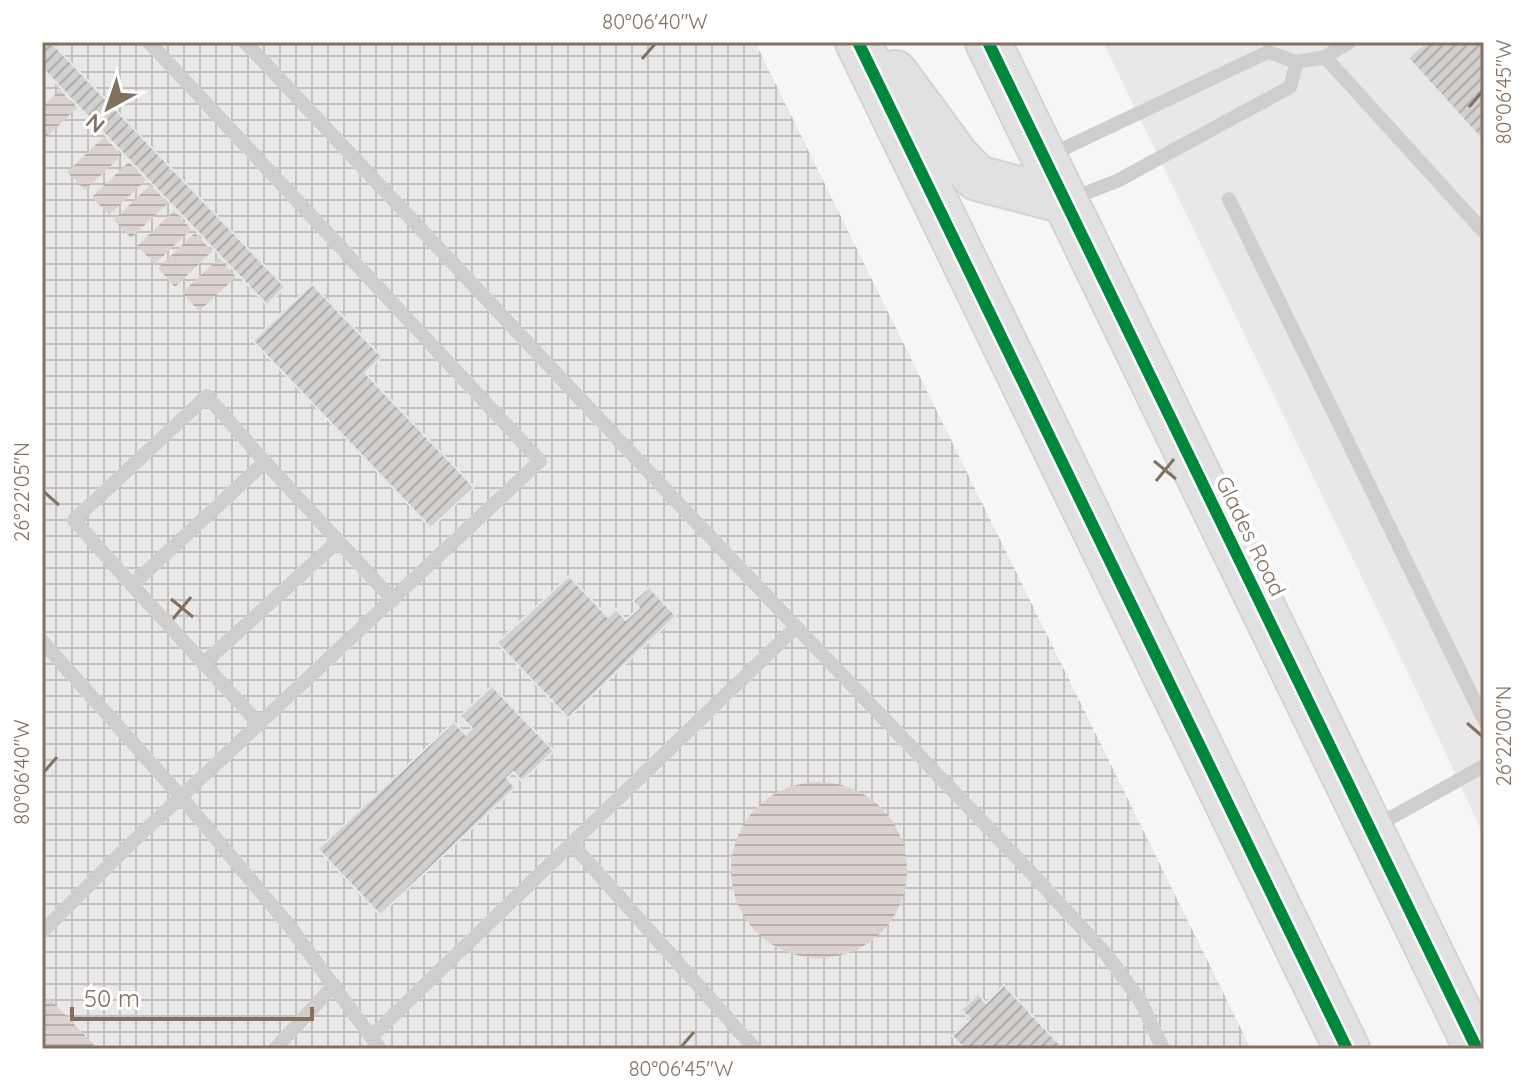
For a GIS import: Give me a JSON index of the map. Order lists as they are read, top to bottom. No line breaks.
{"streets":{"main road":["Glades Road"]},"scale_bar":"50 m","north":"bottom left","coordinates":["80°06'40\"W","80°06'45\"W","26°22'05\"N","26°22'00\"N"]}
